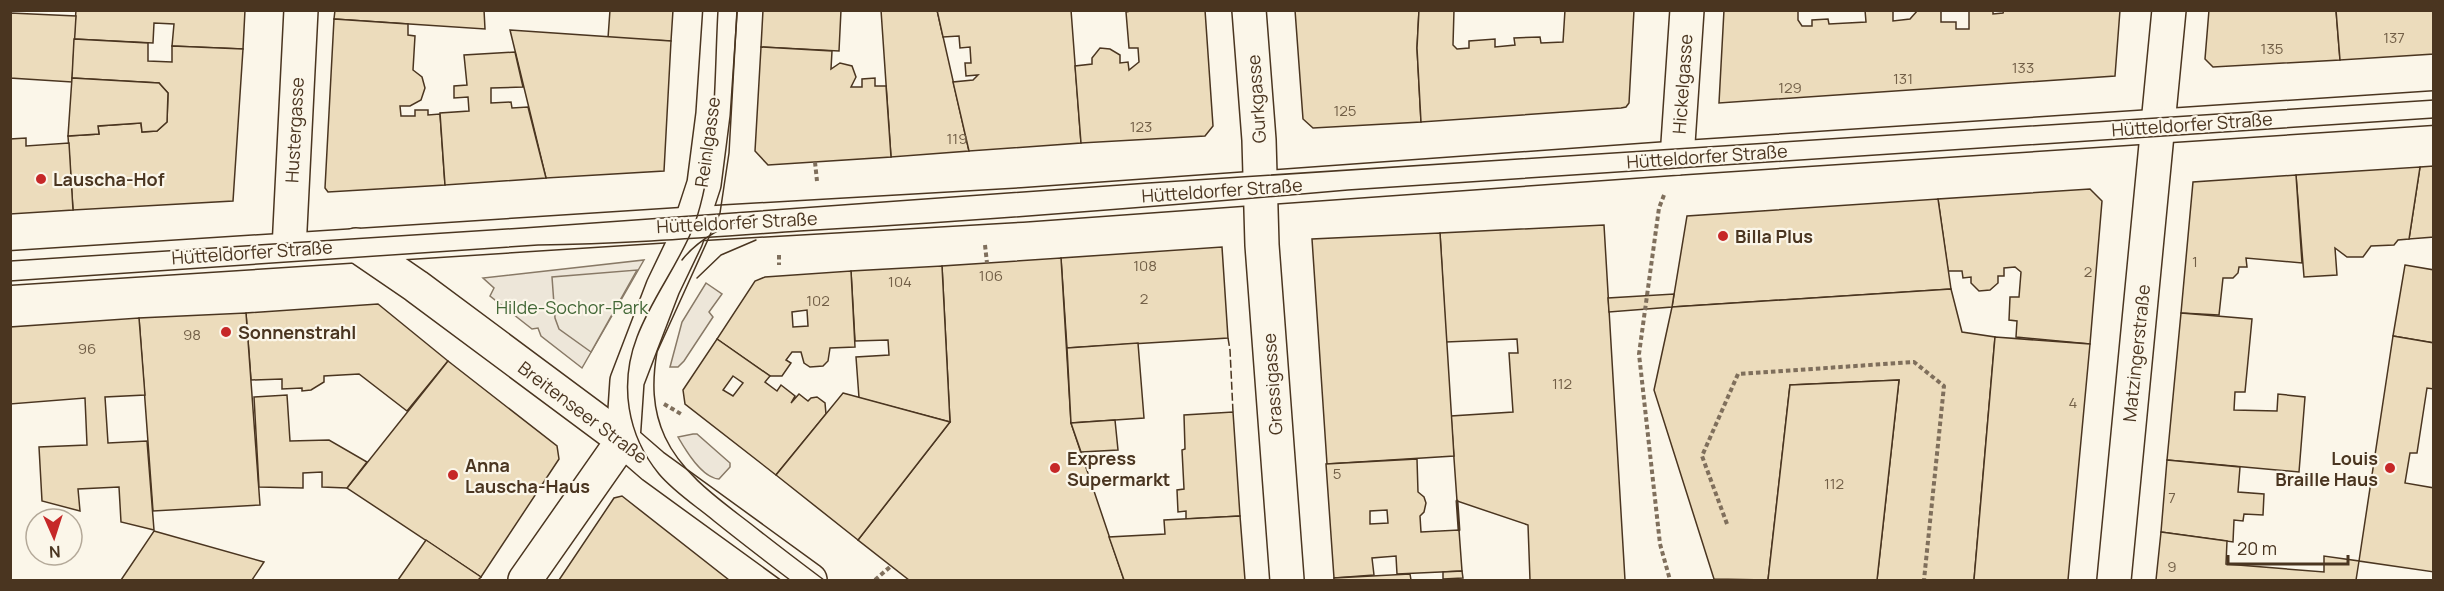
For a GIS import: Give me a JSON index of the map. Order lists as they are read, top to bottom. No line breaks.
{"streets":{"street":["Hickelgasse","Gurkgasse","Hütteldorfer Straße","Hustergasse","Reinlgasse","Matzingerstraße","Grassigasse","Breitenseer Straße"]},"crossings":[["Hickelgasse","Hütteldorfer Straße"],["Gurkgasse","Hütteldorfer Straße"],["Gurkgasse","Grassigasse"],["Hütteldorfer Straße","Hustergasse"],["Hütteldorfer Straße","Reinlgasse"],["Hütteldorfer Straße","Matzingerstraße"],["Hütteldorfer Straße","Grassigasse"],["Hütteldorfer Straße","Breitenseer Straße"],["Reinlgasse","Breitenseer Straße"]],"parks":["Hilde-Sochor-Park"],"places":["Lauscha-Hof","Billa Plus","Sonnenstrahl","Express Supermarkt","Louis Braille Haus","Anna Lauscha-Haus"],"house_numbers":["137","135","133","131","129","125","123","119","1","108","2","106","104","2","102","98","96","112","4","5","112","7","9"],"scale_bar":"20 m","north":"bottom"}
